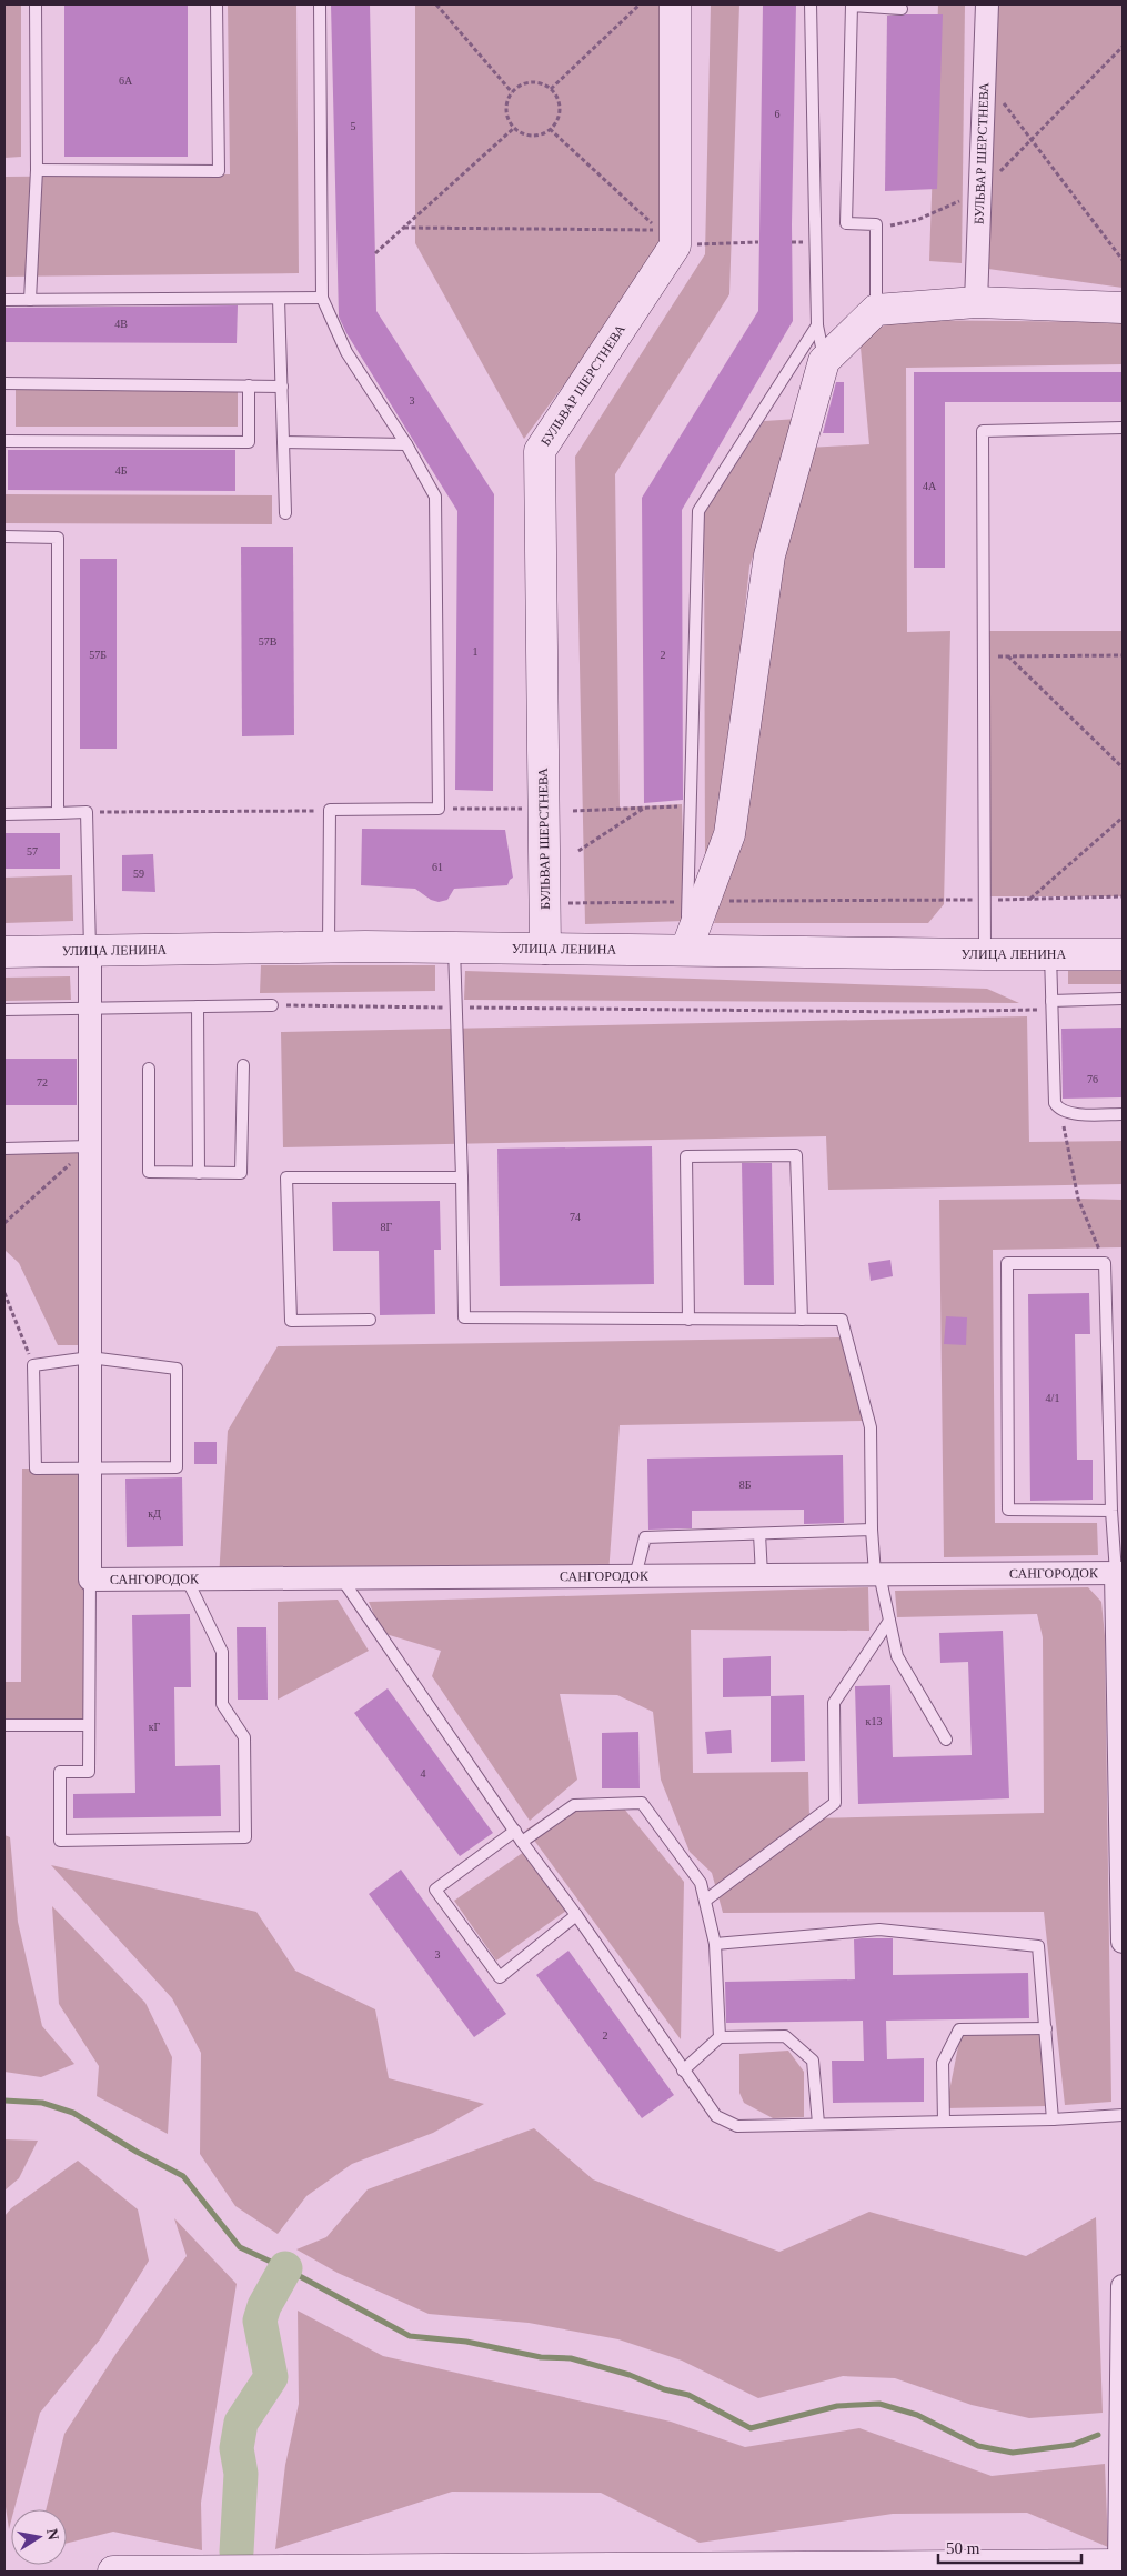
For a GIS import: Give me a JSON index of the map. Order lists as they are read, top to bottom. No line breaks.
{"streets":{"main road":["БУЛЬВАР ШЕРСТНЕВА","УЛИЦА ЛЕНИНА"],"street":["САНГОРОДОК"]},"crossings":[["БУЛЬВАР ШЕРСТНЕВА","УЛИЦА ЛЕНИНА"]],"house_numbers":["6А","6","5","4В","3","4Б","4А","57В","1","57Б","2","57","61","59","76","72","74","8Г","4/1","8Б","кД","к13","кГ","4","3","2"],"scale_bar":"50 m","north":"right"}
